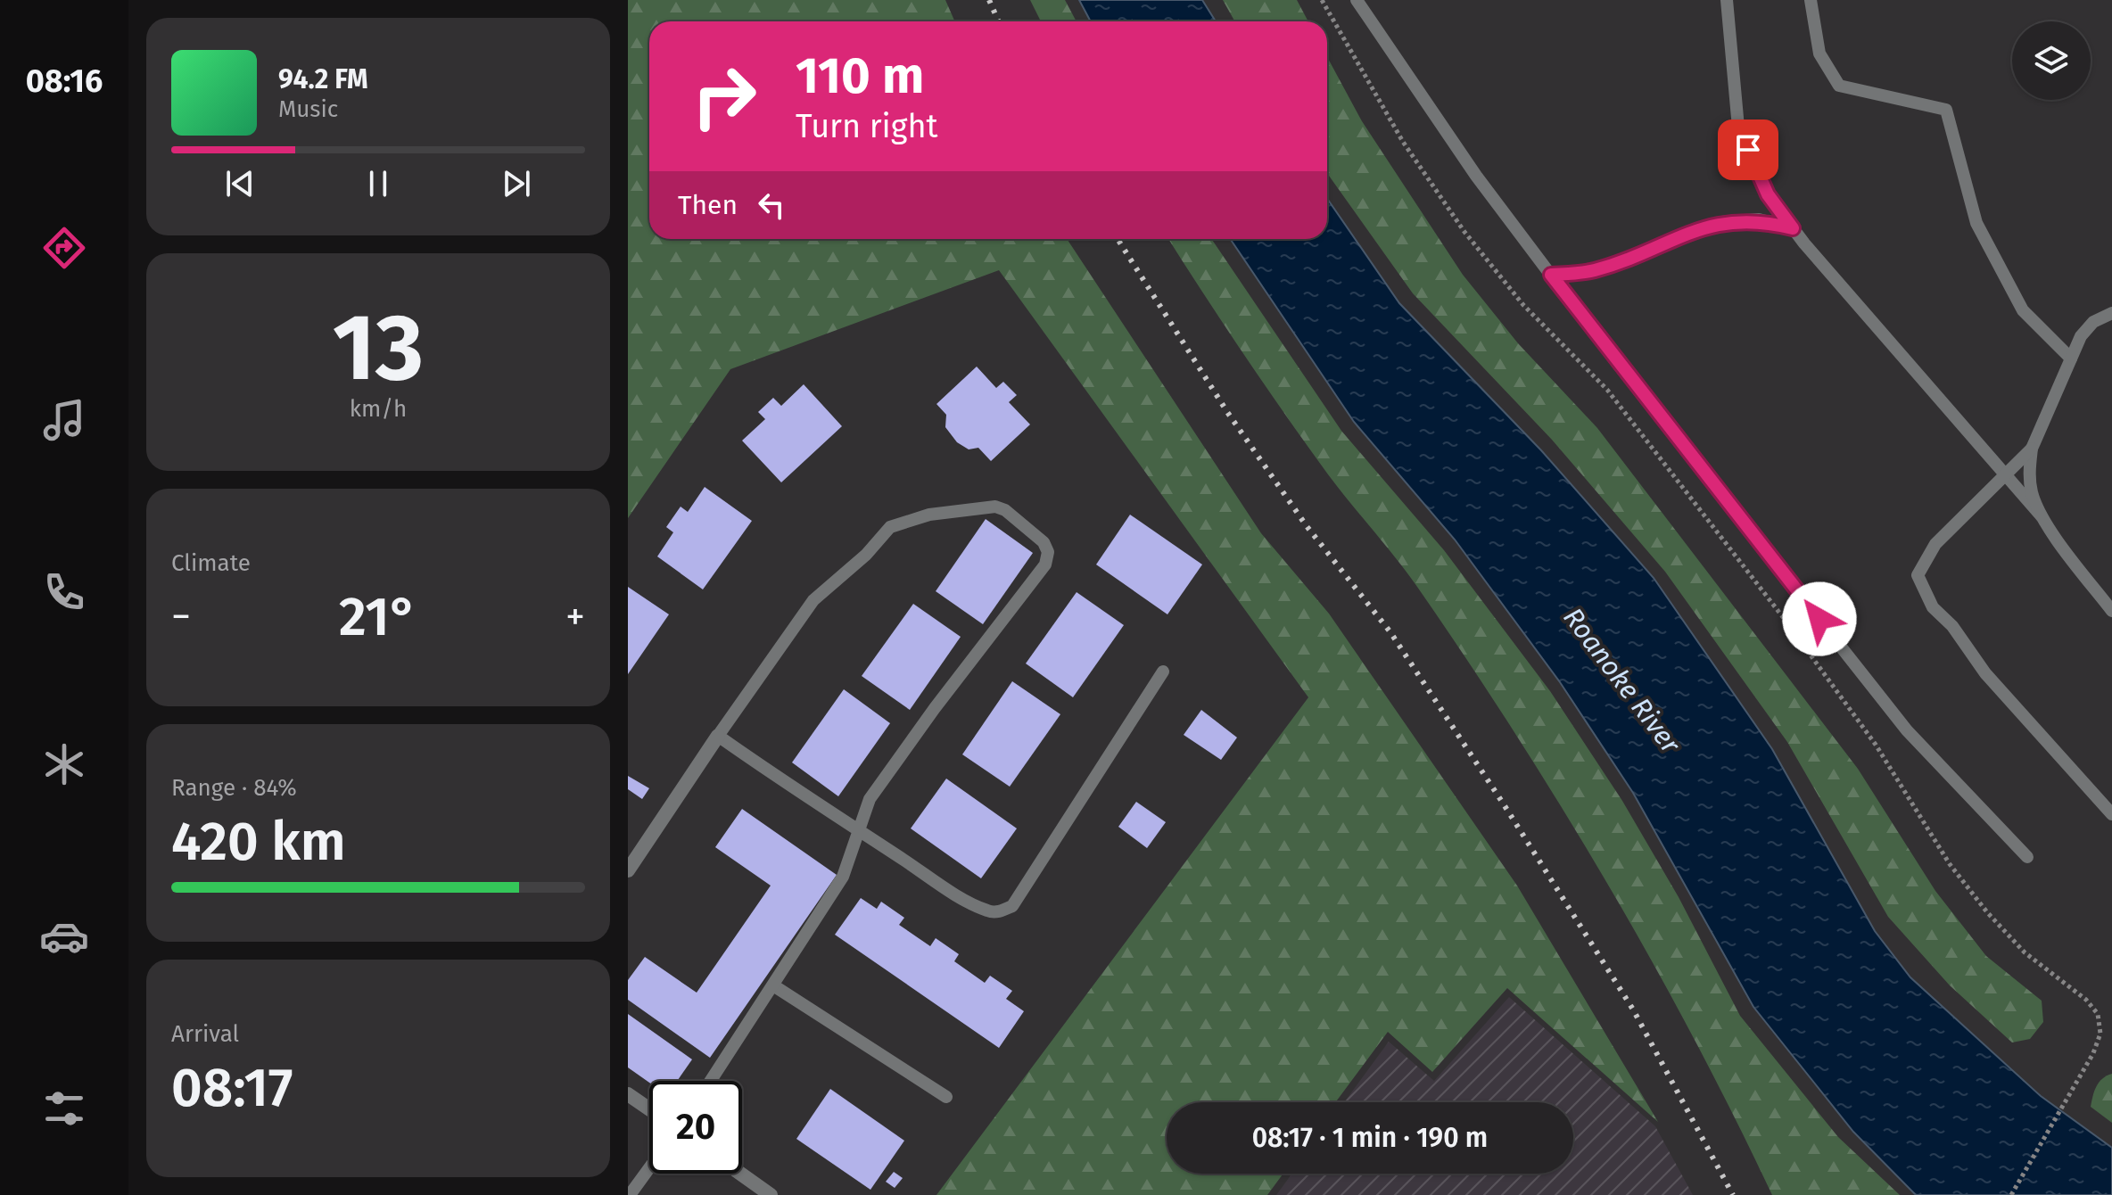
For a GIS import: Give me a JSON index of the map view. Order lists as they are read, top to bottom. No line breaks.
{"water":["Roanoke River"],"page":{"tabs":"08:16","turn":["110 m","Turn right"],"song":["94.2 FM","Music"],"then":"Then","tile":[["13","km/h"],"Climate",["Range · 84%","420 km"],["Arrival","08:17"]],"heat":["−","21°","+"],"limit":"20","trip":"08:17 · 1 min · 190 m"}}
